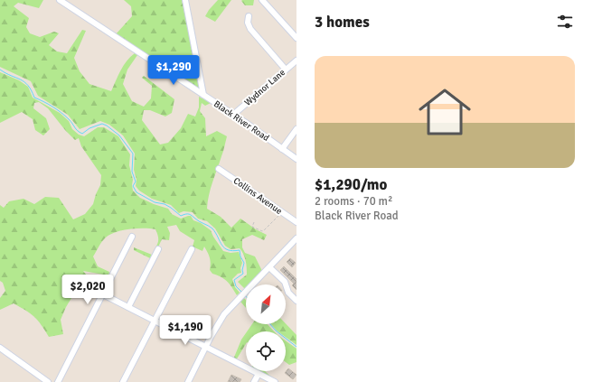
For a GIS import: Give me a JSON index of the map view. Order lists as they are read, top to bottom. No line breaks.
{"streets":{"street":["Wydnor Lane","Black River Road","Collins Avenue"]},"crossings":[["Wydnor Lane","Black River Road"]],"north":"top right","page":{"heading":"3 homes","list":[{"name":"$1,290/mo","note":"2 rooms · 70 m² · Black River Road"}],"price":["$1,290","$2,020","$1,190"]}}
